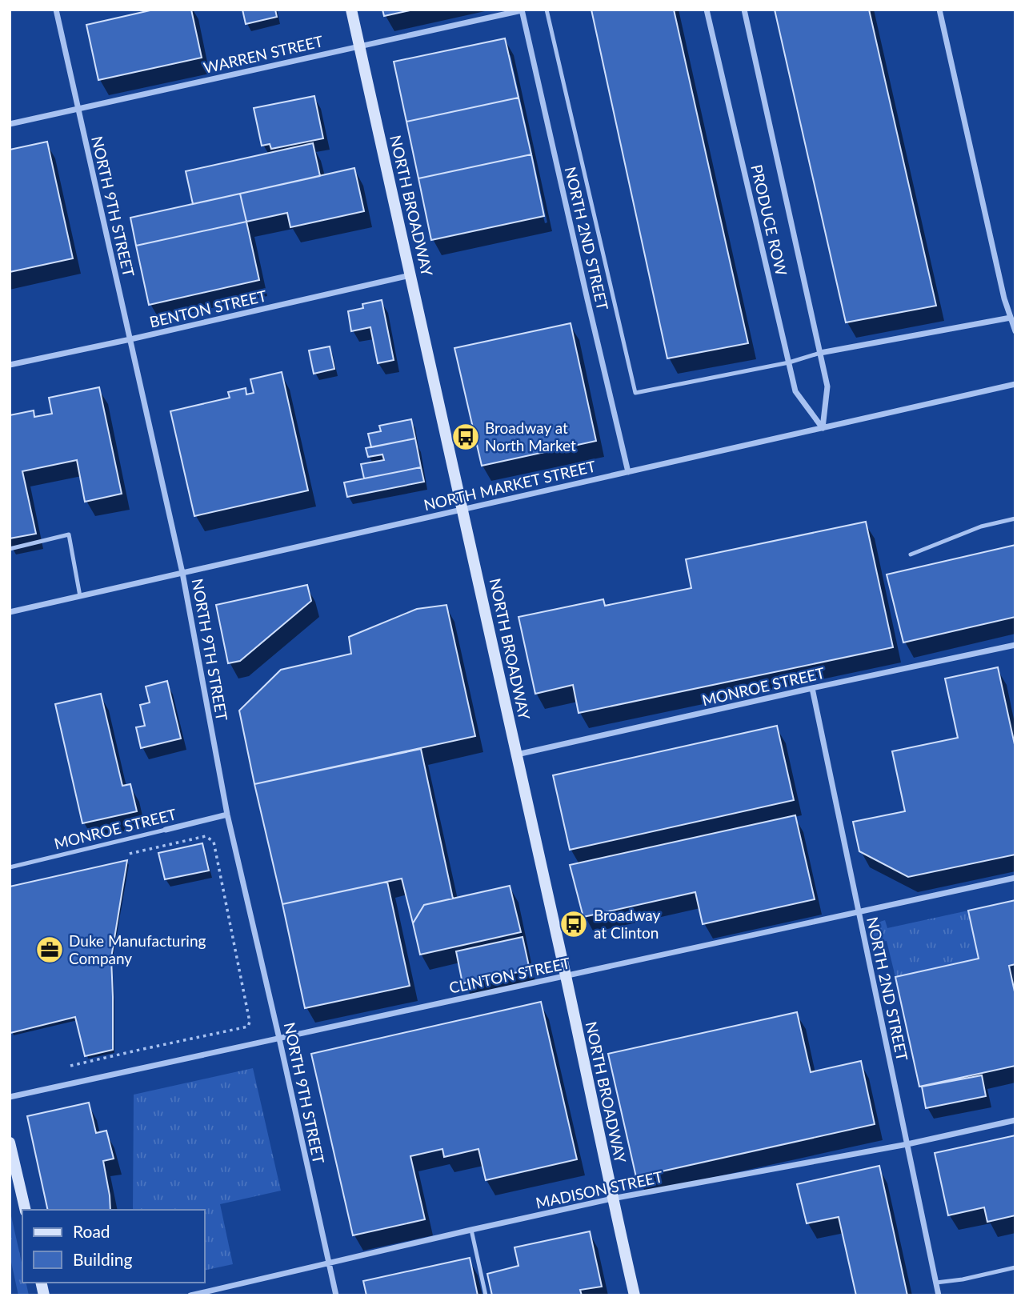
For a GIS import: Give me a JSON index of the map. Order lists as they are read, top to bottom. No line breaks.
{"streets":{"main road":["NORTH BROADWAY"],"street":["WARREN STREET","NORTH 9TH STREET","PRODUCE ROW","NORTH 2ND STREET","BENTON STREET","NORTH MARKET STREET","MONROE STREET","CLINTON STREET","MADISON STREET"]},"crossings":[["WARREN STREET","NORTH BROADWAY"],["WARREN STREET","NORTH 9TH STREET"],["WARREN STREET","NORTH 2ND STREET"],["NORTH BROADWAY","BENTON STREET"],["NORTH BROADWAY","NORTH MARKET STREET"],["NORTH BROADWAY","MONROE STREET"],["NORTH BROADWAY","CLINTON STREET"],["NORTH BROADWAY","MADISON STREET"],["NORTH 9TH STREET","BENTON STREET"],["NORTH 9TH STREET","NORTH MARKET STREET"],["NORTH 9TH STREET","MONROE STREET"],["NORTH 9TH STREET","CLINTON STREET"],["NORTH 9TH STREET","MADISON STREET"],["PRODUCE ROW","NORTH MARKET STREET"],["NORTH 2ND STREET","NORTH MARKET STREET"],["NORTH 2ND STREET","MONROE STREET"],["NORTH 2ND STREET","CLINTON STREET"],["NORTH 2ND STREET","MADISON STREET"]],"places":{"bus stop":["Broadway at North Market","Broadway at Clinton"],"office":["Duke Manufacturing Company"]},"legend":["Road","Building"]}
